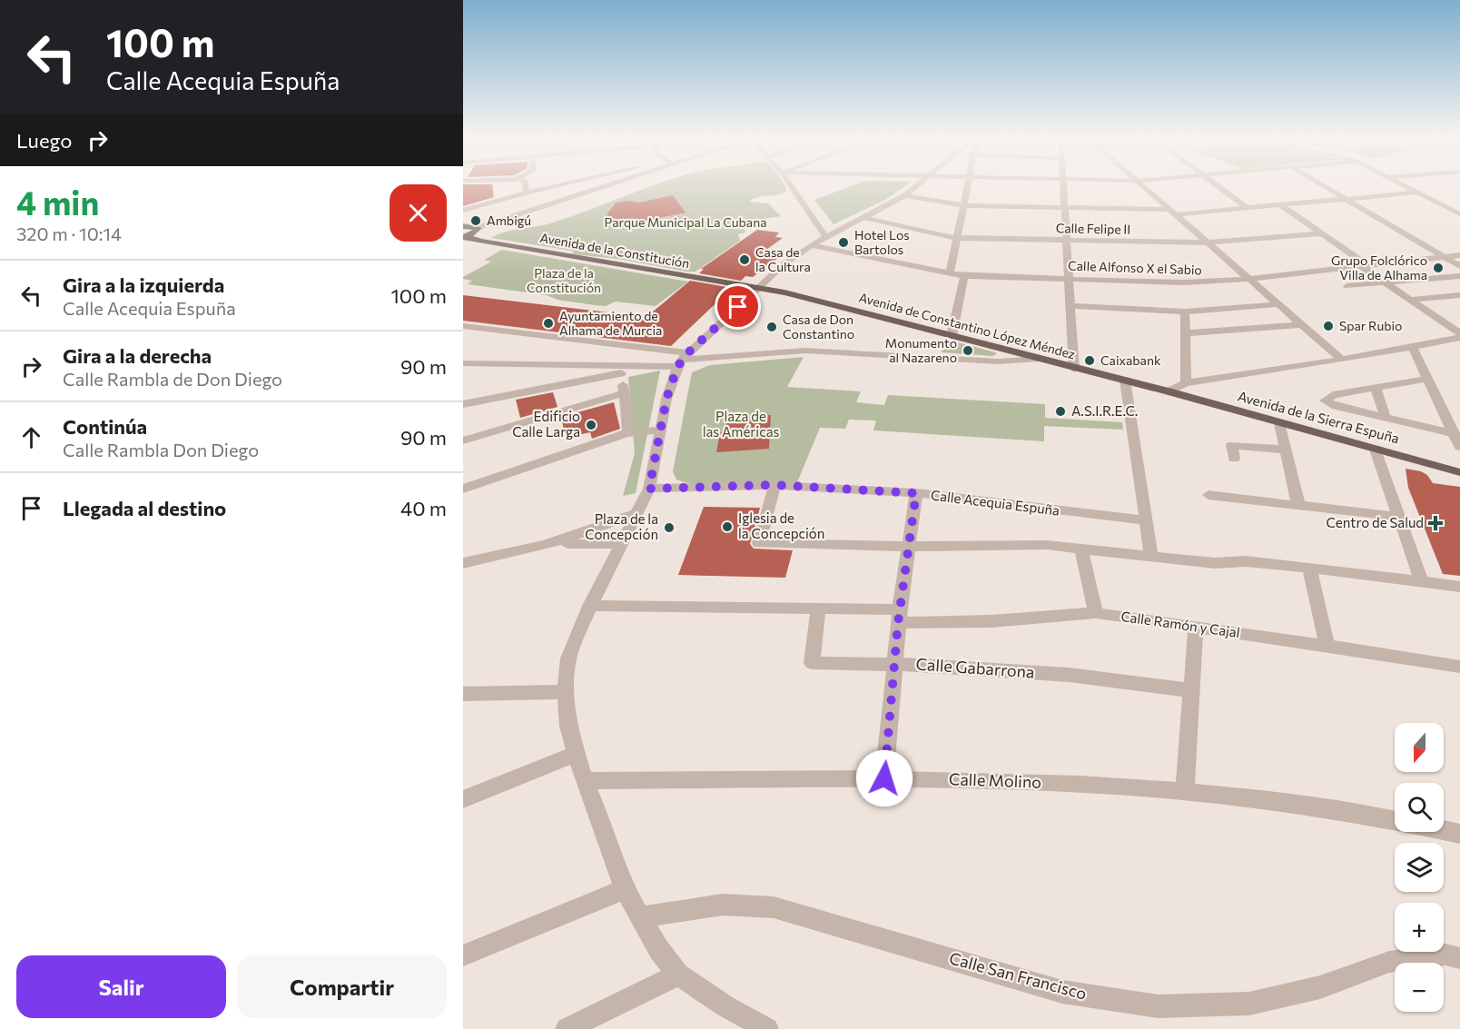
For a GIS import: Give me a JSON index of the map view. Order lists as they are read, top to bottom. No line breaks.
{"streets":{"main road":["Avenida de la Constitución","Avenida de Constantino López Méndez","Avenida de la Sierra Espuña"],"street":["Calle Felipe II","Calle Alfonso X el Sabio","Calle Acequia Espuña","Calle Ramón y Cajal","Calle Gabarrona","Calle Molino","Calle San Francisco"]},"crossings":[["Avenida de la Constitución","Avenida de Constantino López Méndez"],["Avenida de Constantino López Méndez","Avenida de la Sierra Espuña"],["Calle Ramón y Cajal","Calle Gabarrona"]],"parks":["Parque Municipal La Cubana","Plaza de la Constitución","Plaza de las Américas"],"places":{"other":["Ambigú","Hotel Los Bartolos","Casa de la Cultura","Grupo Folclórico Villa de Alhama","Ayuntamiento de Alhama de Murcia","Spar Rubio","Casa de Don Constantino","Monumento al Nazareno","Caixabank","A.S.I.R.E.C.","Edificio Calle Larga","Iglesia de la Concepción","Plaza de la Concepción"],"health":["Centro de Salud"]},"north":"bottom","page":{"turn":["100 m","Calle Acequia Espuña"],"then":"Luego","heading":["4 min","320 m · 10:14"],"list":[{"name":"Gira a la izquierda","note":"Calle Acequia Espuña","value":"100 m"},{"name":"Gira a la derecha","note":"Calle Rambla de Don Diego","value":"90 m"},{"name":"Continúa","note":"Calle Rambla Don Diego","value":"90 m"},{"name":"Llegada al destino","value":"40 m"}],"map_buttons":["+","−"],"buttons":["Salir","Compartir"]}}
